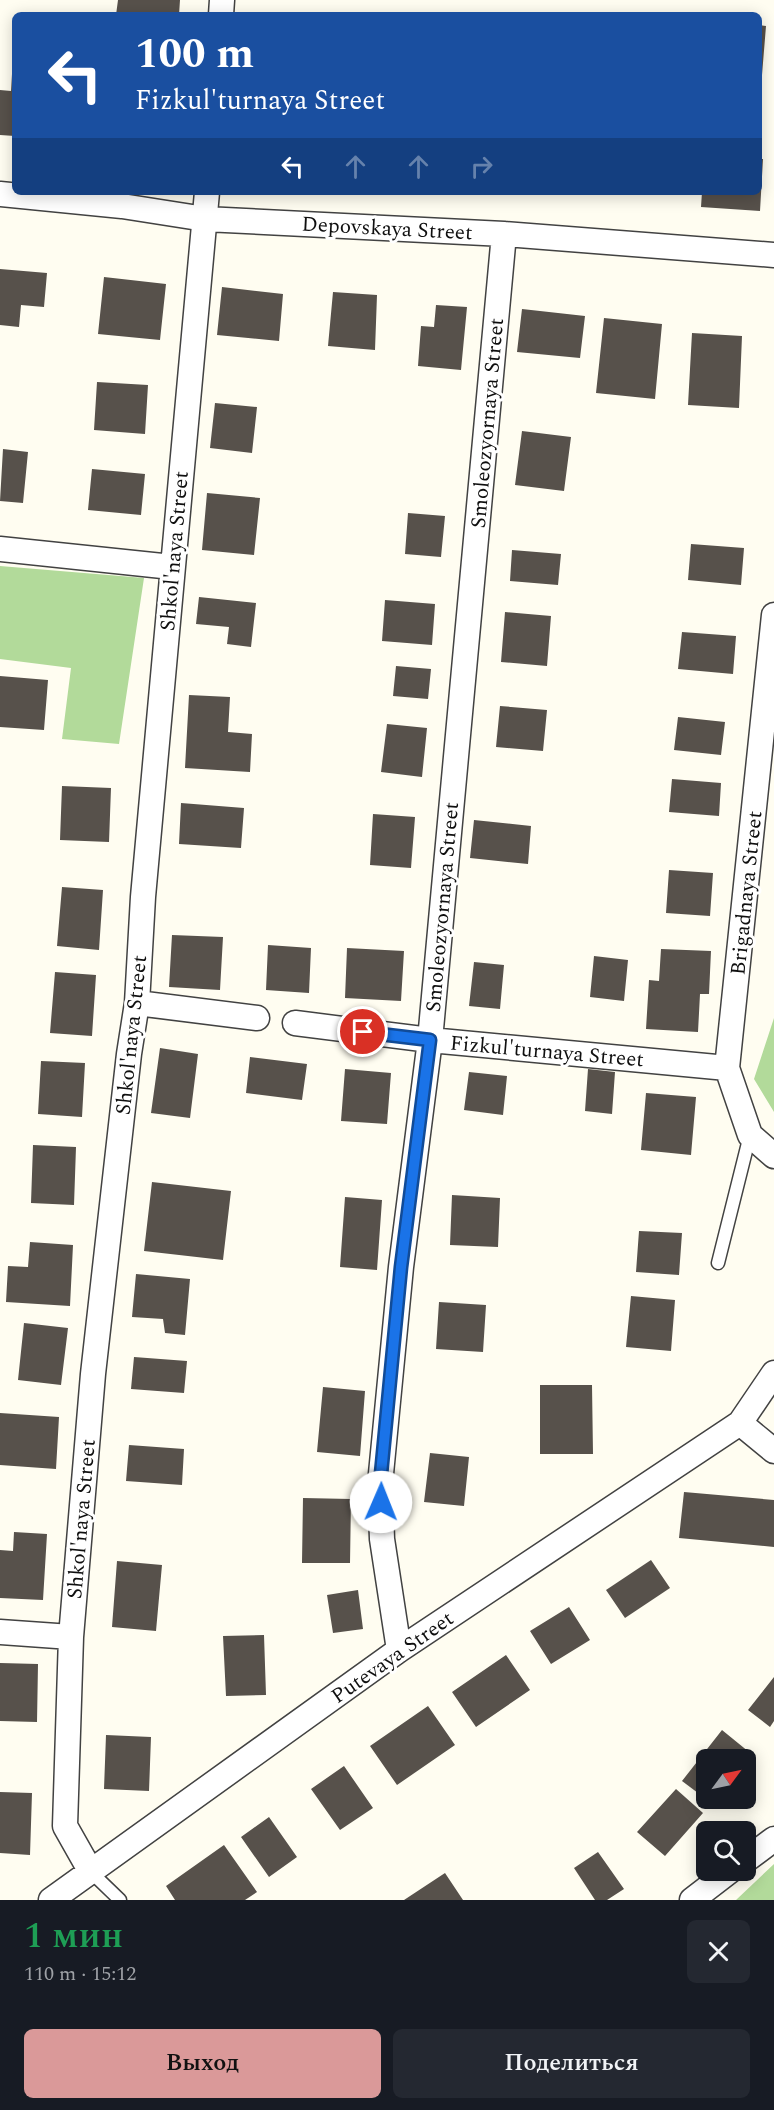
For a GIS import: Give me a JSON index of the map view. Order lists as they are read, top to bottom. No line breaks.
{"streets":{"street":["Depovskaya Street","Smoleozyornaya Street","Shkol'naya Street","Brigadnaya Street","Fizkul'turnaya Street","Putevaya Street"]},"crossings":[["Depovskaya Street","Smoleozyornaya Street"],["Depovskaya Street","Shkol'naya Street"],["Smoleozyornaya Street","Fizkul'turnaya Street"],["Smoleozyornaya Street","Putevaya Street"],["Shkol'naya Street","Putevaya Street"],["Brigadnaya Street","Fizkul'turnaya Street"]],"north":"top right","page":{"turn":["100 m","Fizkul'turnaya Street"],"heading":["1 мин","110 m · 15:12"],"buttons":["Выход","Поделиться"]}}
